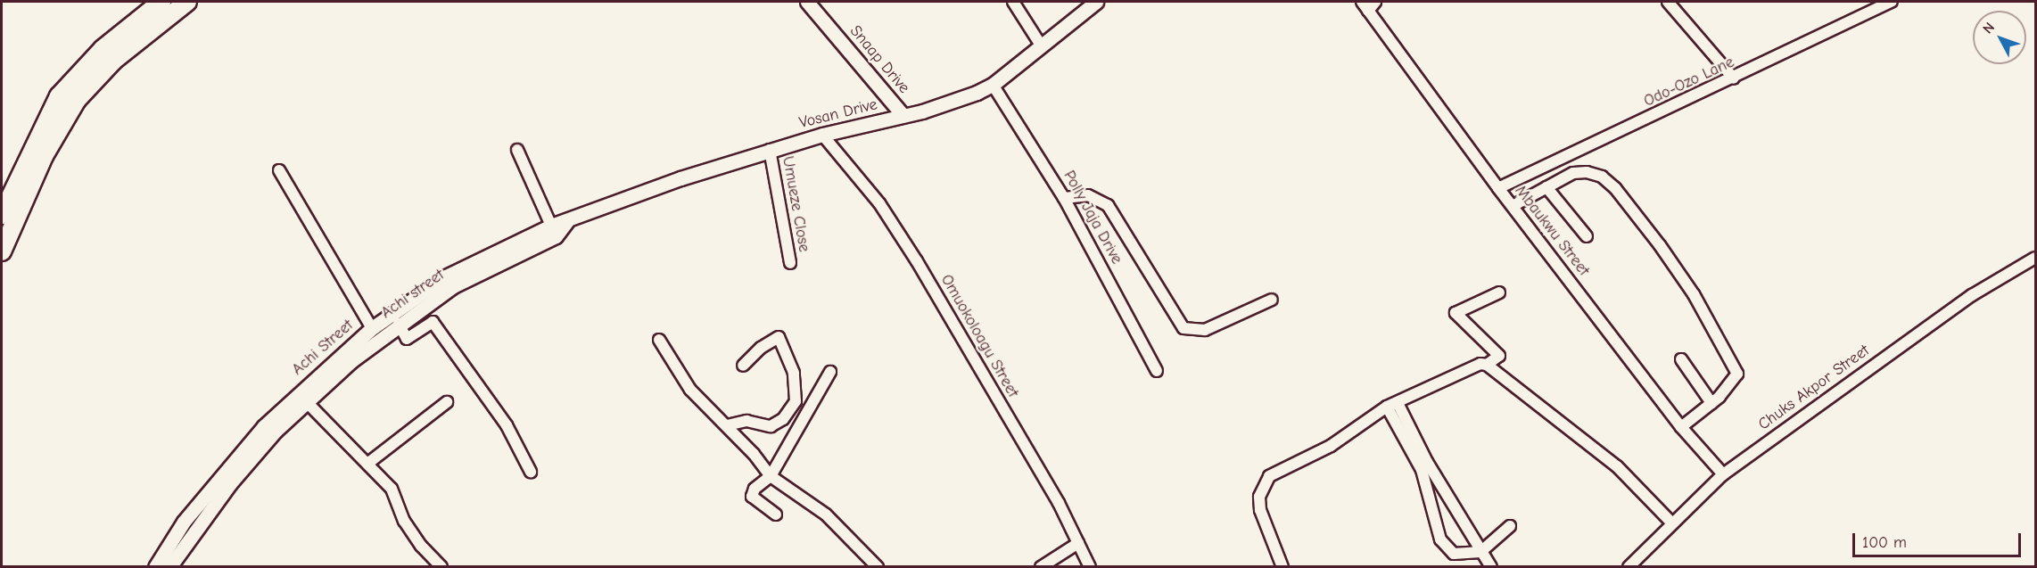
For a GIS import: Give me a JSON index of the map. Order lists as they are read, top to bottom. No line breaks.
{"streets":{"street":["Snaap Drive","Odo-Ozo Lane","Vosan Drive","Umueze Close","Polly Jaja Drive","Mbaukwu Street","Achi street","Omuokoloagu Street","Achi Street","Chuks Akpor Street"]},"crossings":[["Snaap Drive","Vosan Drive"],["Odo-Ozo Lane","Mbaukwu Street"],["Vosan Drive","Umueze Close"],["Vosan Drive","Polly Jaja Drive"],["Vosan Drive","Achi street"],["Vosan Drive","Omuokoloagu Street"],["Vosan Drive","Achi Street"],["Mbaukwu Street","Chuks Akpor Street"],["Achi street","Achi Street"]],"scale_bar":"100 m","north":"top left"}
